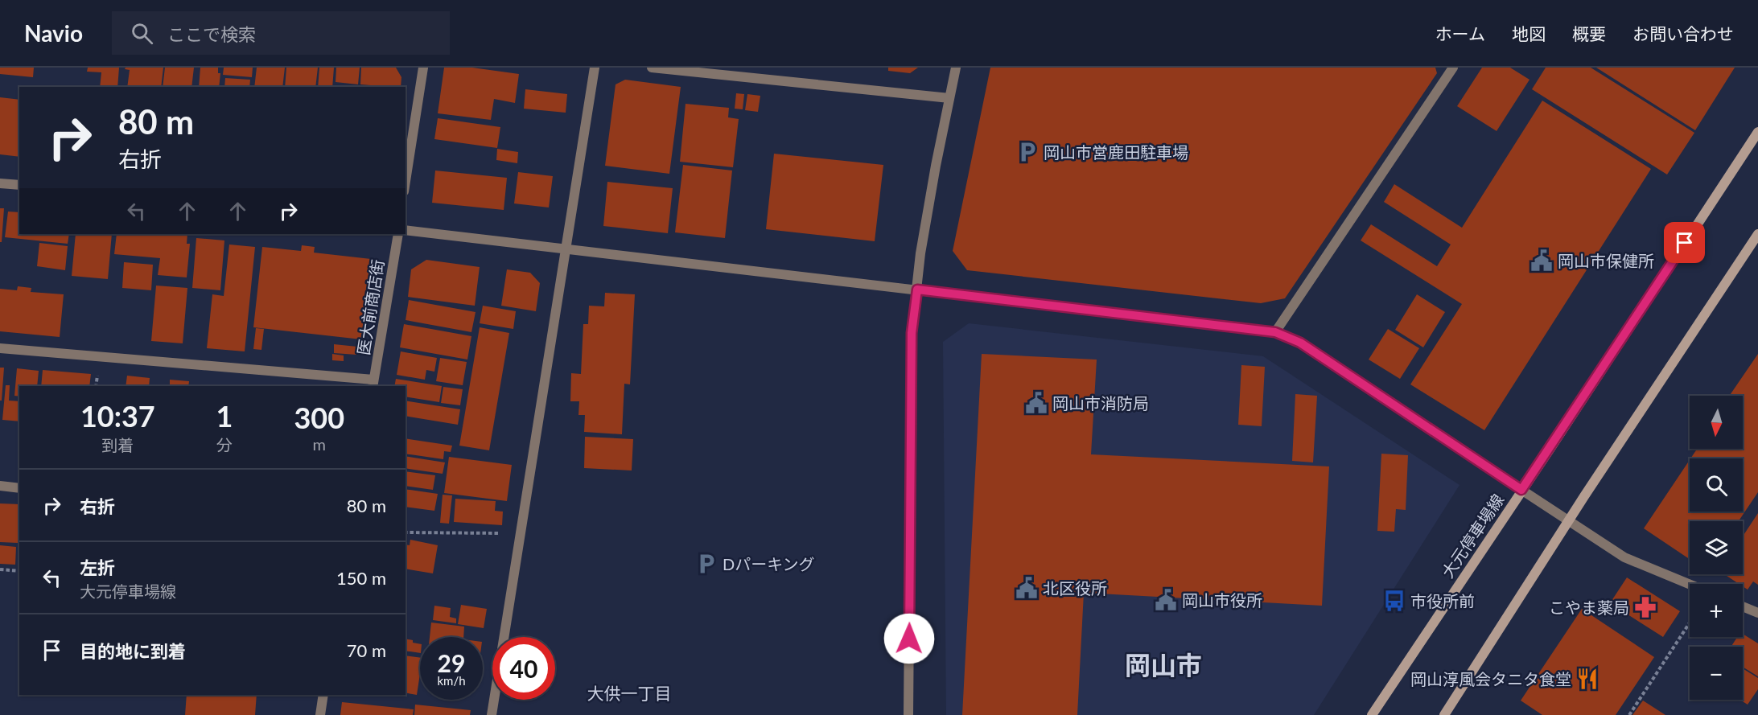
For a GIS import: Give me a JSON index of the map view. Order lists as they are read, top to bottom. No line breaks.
{"streets":{"main road":["大元停車場線"],"street":["医大前商店街"]},"districts":["岡山市","大供一丁目"],"places":{"parking":["岡山市営鹿田駐車場","Dパーキング"],"public building":["岡山市保健所","岡山市消防局","北区役所","岡山市役所"],"bus stop":["市役所前"],"pharmacy":["こやま薬局"],"restaurant":["岡山淳風会タニタ食堂"]},"north":"bottom","page":{"header":"Navio","search":"ここで検索","nav":["ホーム","地図","概要","お問い合わせ"],"turn":["80 m","右折"],"eta":["10:37","到着","1","分","300","m"],"map_buttons":["+","−"],"list":[{"name":"右折","value":"80 m"},{"name":"左折","note":"大元停車場線","value":"150 m"},{"name":"目的地に到着","value":"70 m"}],"speed":"29 km/h","limit":"40"}}
